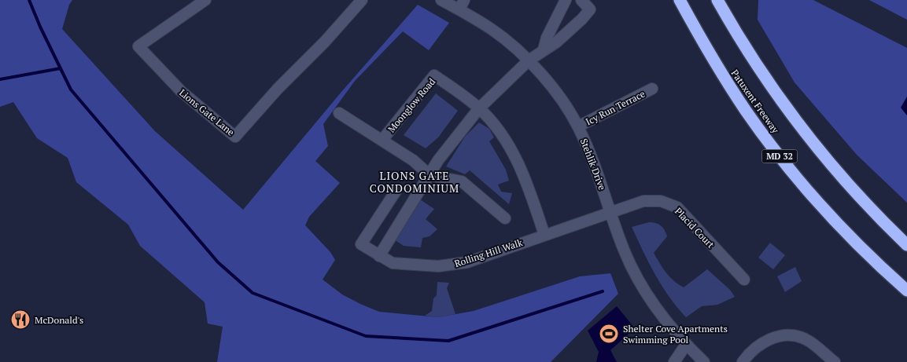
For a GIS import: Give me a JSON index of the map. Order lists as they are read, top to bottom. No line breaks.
{"streets":{"highway":["Patuxent Freeway","MD 32"],"street":["Moonglow Road","Icy Run Terrace","Lions Gate Lane","Stehlik Drive","Placid Court","Rolling Hill Walk"]},"crossings":[["Icy Run Terrace","Stehlik Drive"],["Stehlik Drive","Placid Court"],["Stehlik Drive","Rolling Hill Walk"],["Placid Court","Rolling Hill Walk"]],"districts":["LIONS GATE CONDOMINIUM"],"places":{"restaurant":["McDonald's"],"sports":["Shelter Cove Apartments Swimming Pool"]}}
